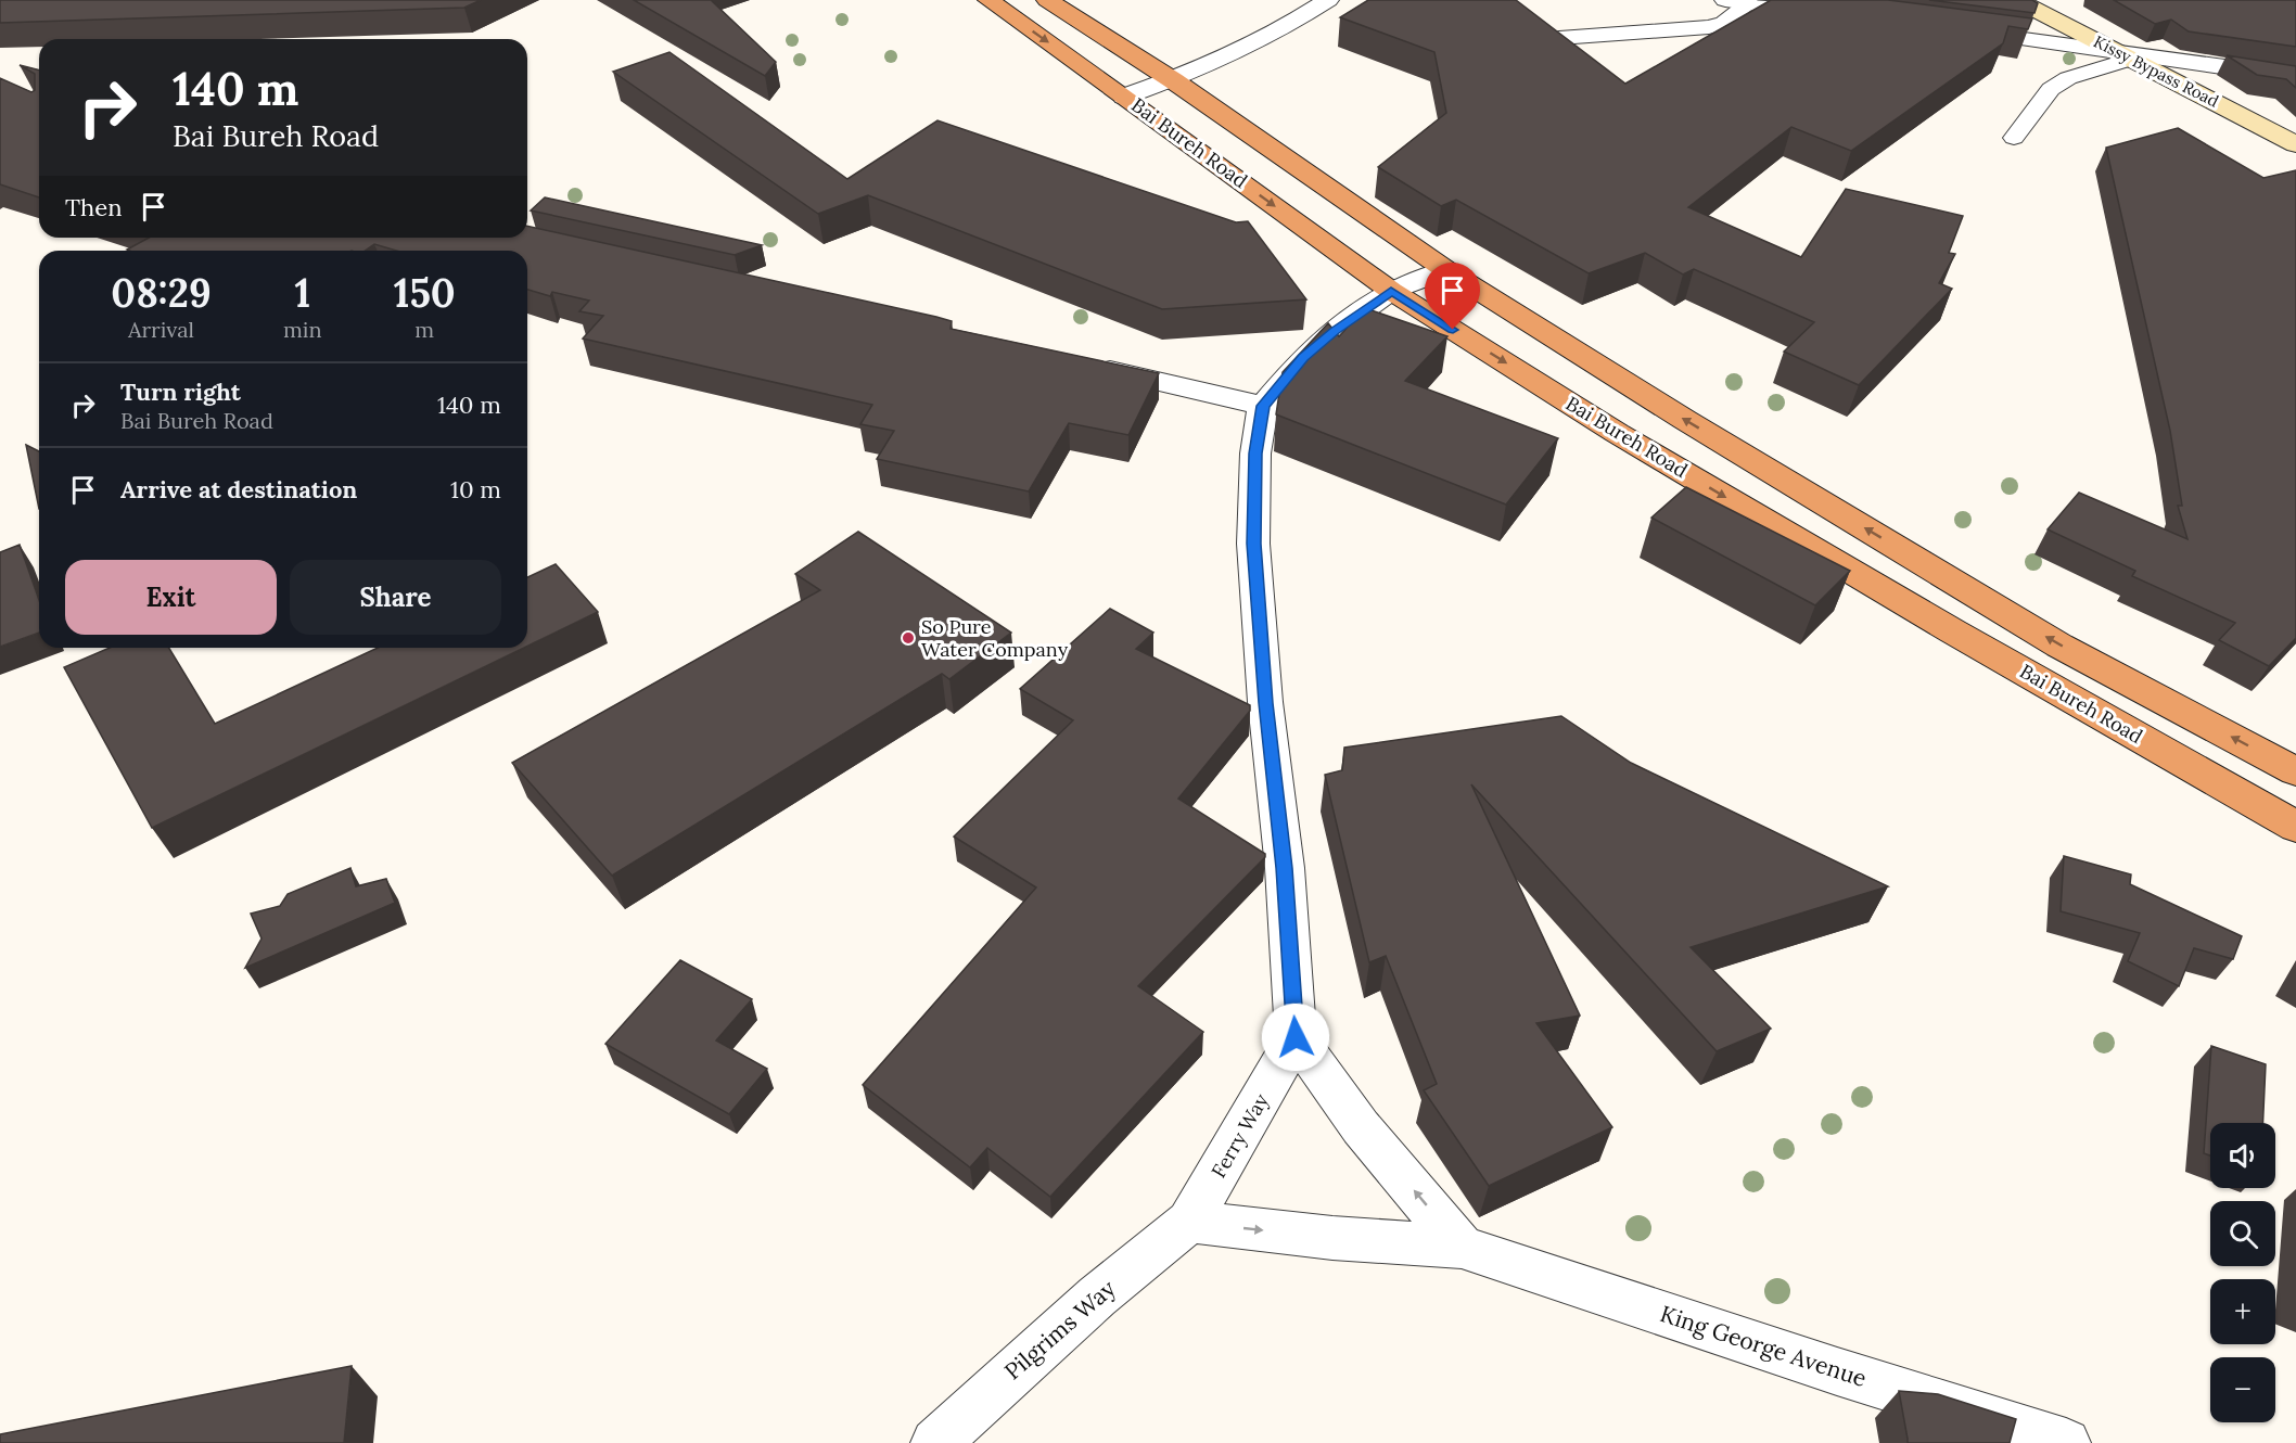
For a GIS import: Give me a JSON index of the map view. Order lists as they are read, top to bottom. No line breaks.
{"streets":{"highway":["Bai Bureh Road"],"main road":["Kissy Bypass Road"],"street":["Ferry Way","Pilgrims Way","King George Avenue"]},"crossings":[["Ferry Way","Pilgrims Way"],["Ferry Way","King George Avenue"],["Pilgrims Way","King George Avenue"]],"places":["So Pure Water Company"],"page":{"turn":["140 m","Bai Bureh Road"],"then":"Then","eta":["08:29","Arrival","1","min","150","m"],"list":[{"name":"Turn right","note":"Bai Bureh Road","value":"140 m"},{"name":"Arrive at destination","value":"10 m"}],"buttons":["Exit","Share"],"map_buttons":["+","−"]}}
